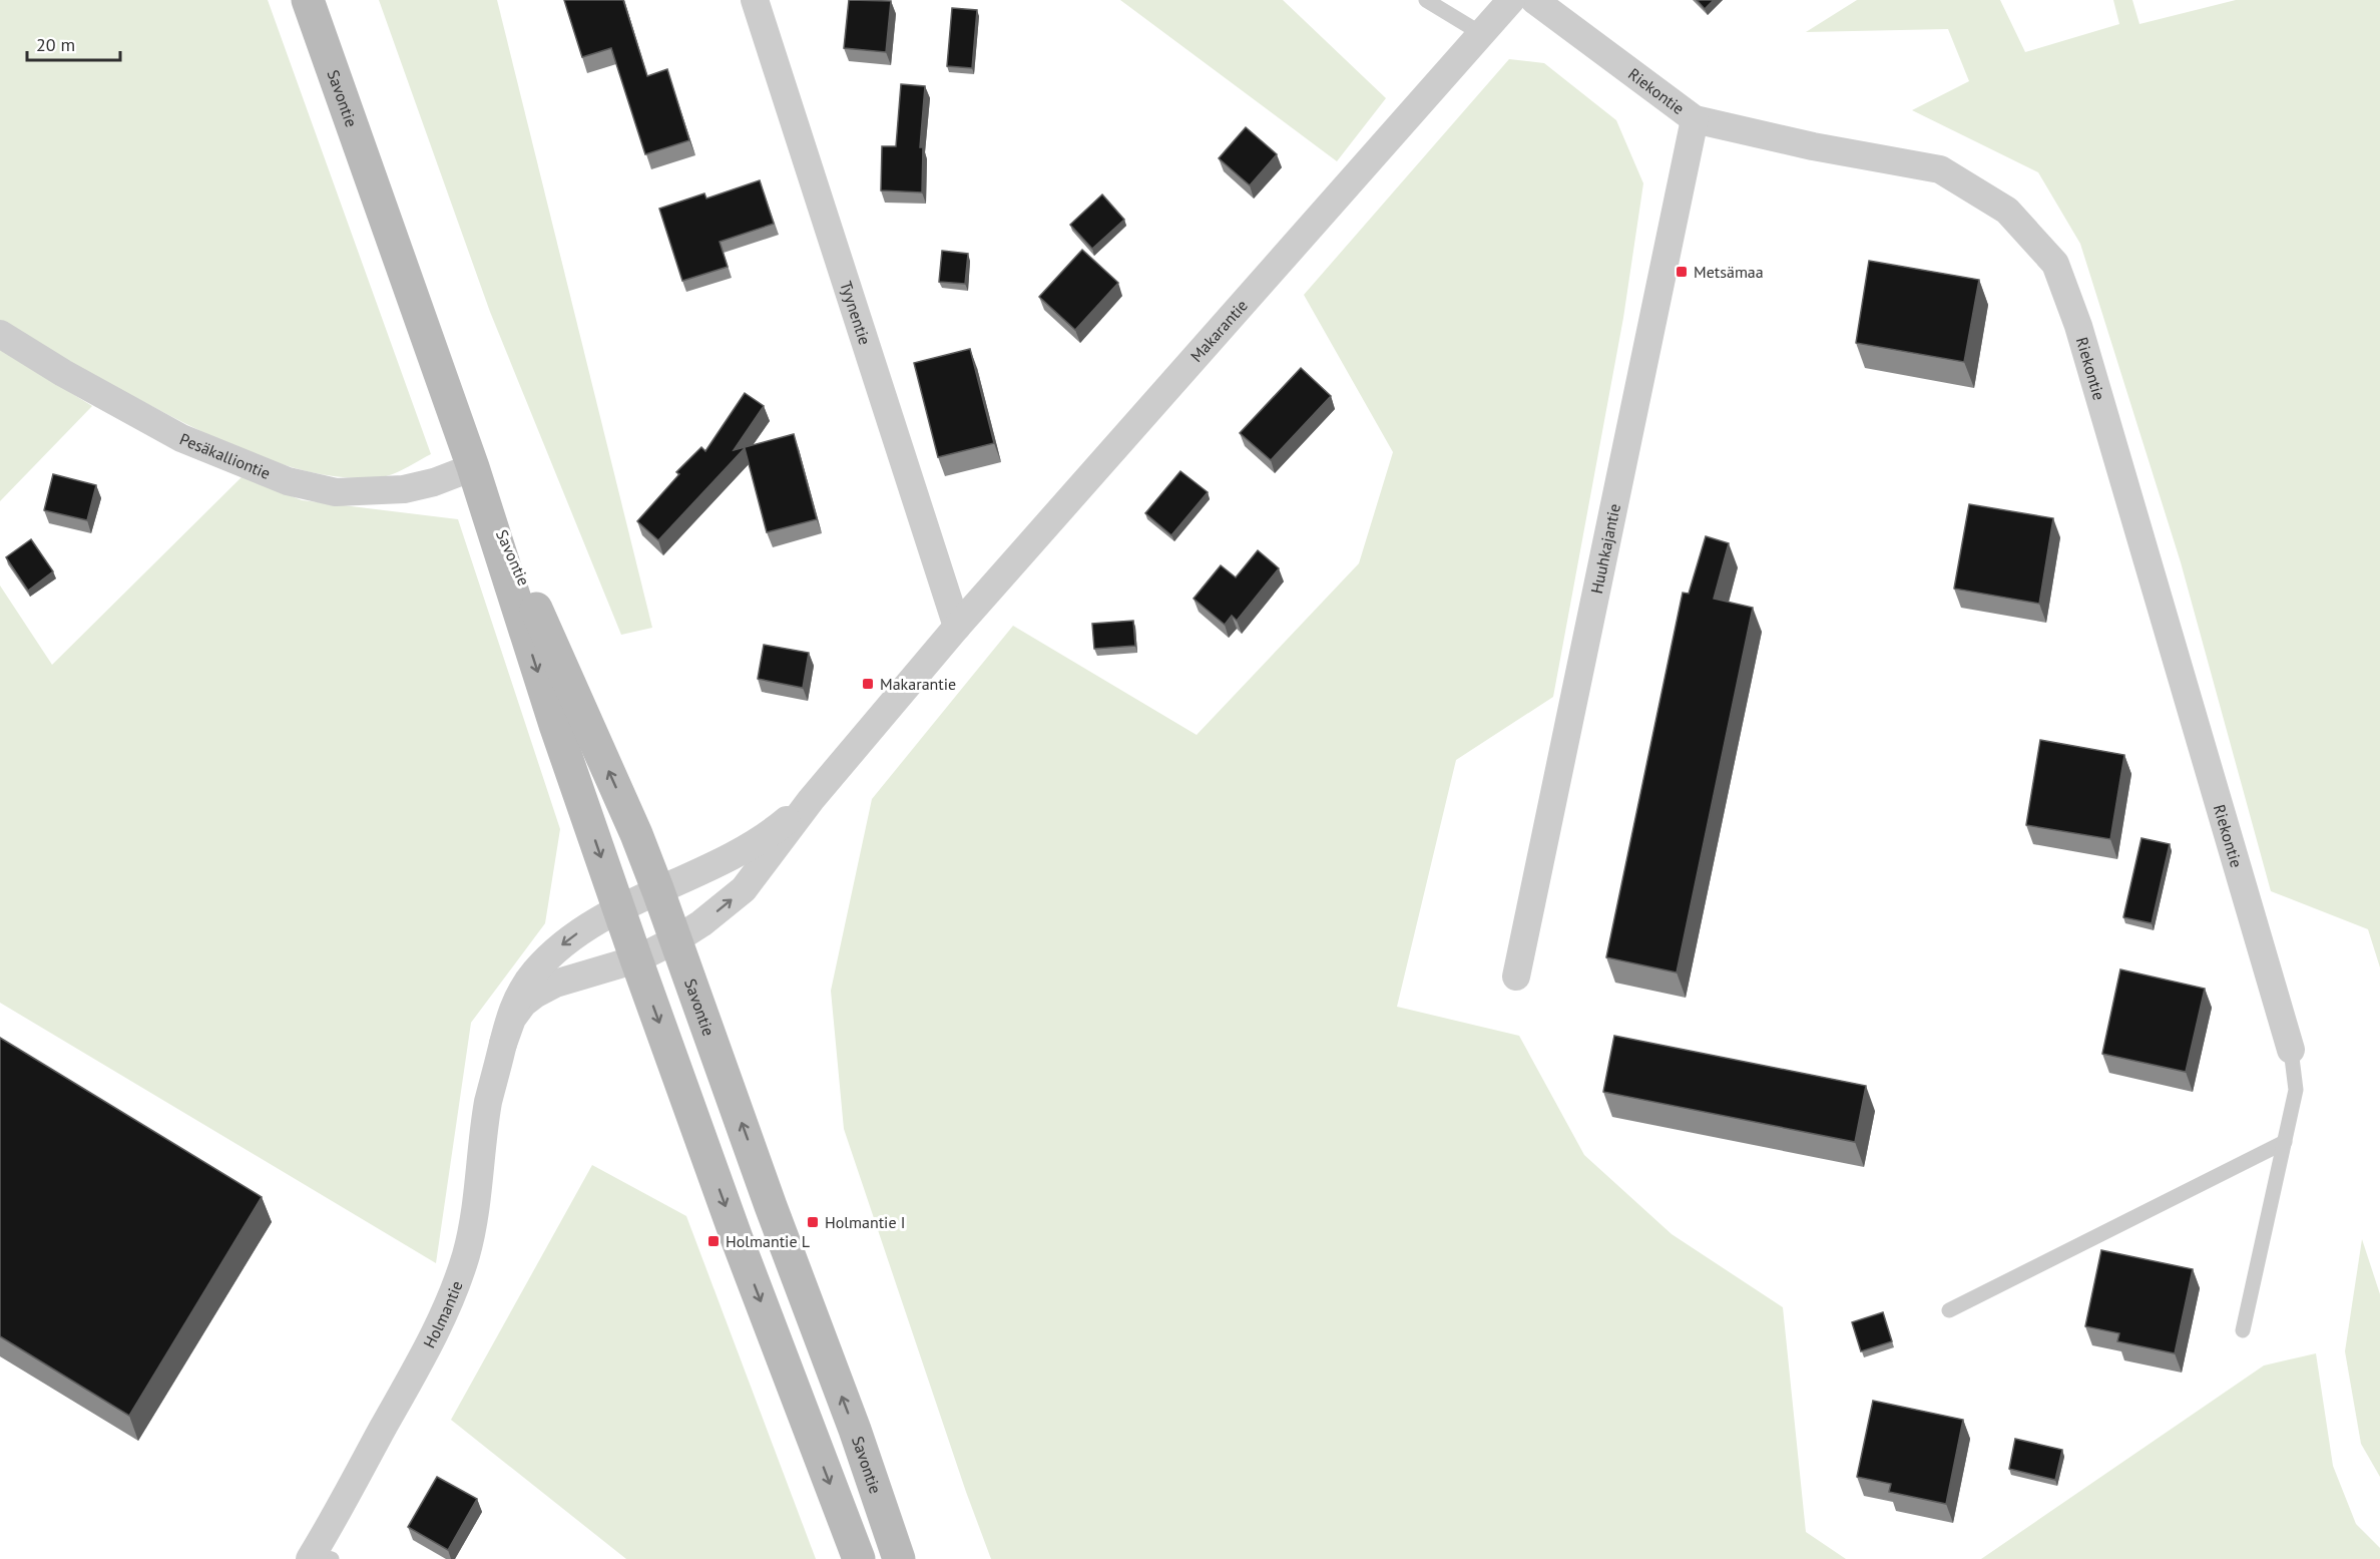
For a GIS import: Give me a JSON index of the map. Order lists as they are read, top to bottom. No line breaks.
{"streets":{"main road":["Savontie"],"street":["Riekontie","Tyynentie","Makarantie","Pesäkalliontie","Huuhkajantie","Holmantie"]},"crossings":[["Riekontie","Huuhkajantie"],["Savontie","Makarantie"],["Savontie","Pesäkalliontie"],["Savontie","Holmantie"],["Tyynentie","Makarantie"],["Makarantie","Holmantie"]],"places":{"transit":["Metsämaa","Makarantie","Holmantie I","Holmantie L"]},"scale_bar":"20 m"}
